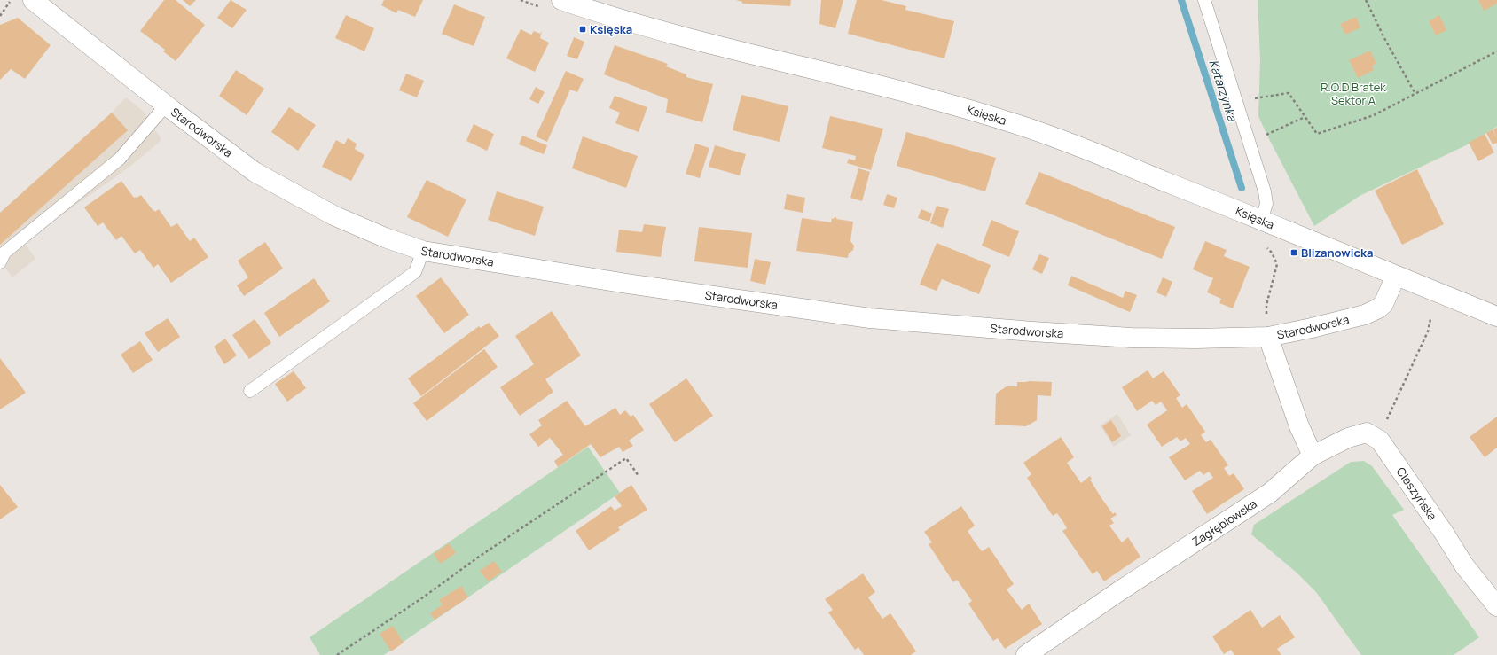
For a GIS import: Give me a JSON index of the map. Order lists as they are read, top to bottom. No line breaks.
{"streets":{"street":["Księska","Starodworska","Cieszyńska","Zagłębiowska"]},"crossings":[["Księska","Starodworska"]],"water":["Katarzynka"],"parks":["R.O.D Bratek Sektor A"],"places":{"transit":["Księska","Blizanowicka"]}}
